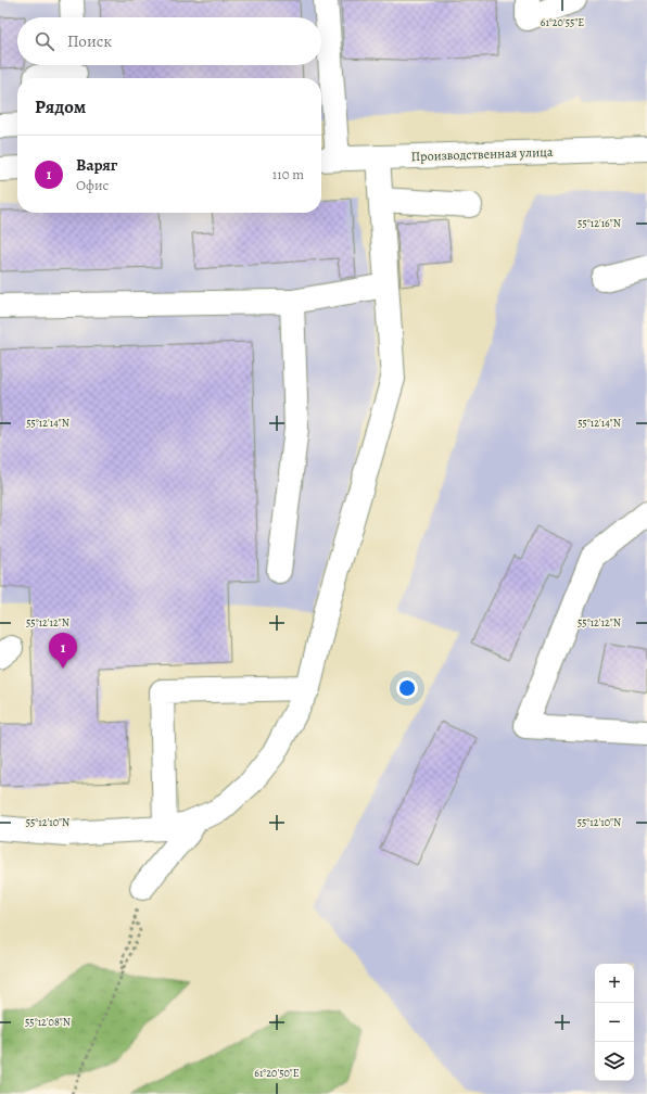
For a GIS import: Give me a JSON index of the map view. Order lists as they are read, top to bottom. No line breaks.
{"streets":{"street":["Производственная улица"]},"page":{"search":"Поиск","heading":"Рядом","list":[{"mark":"1","name":"Варяг","note":"Офис","value":"110 m"}],"pins":"1","map_buttons":["+","−"]},"coordinates":["61°20'55\"E","55°12'16\"N","55°12'14\"N","55°12'12\"N","55°12'10\"N","55°12'08\"N","61°20'50\"E"]}
